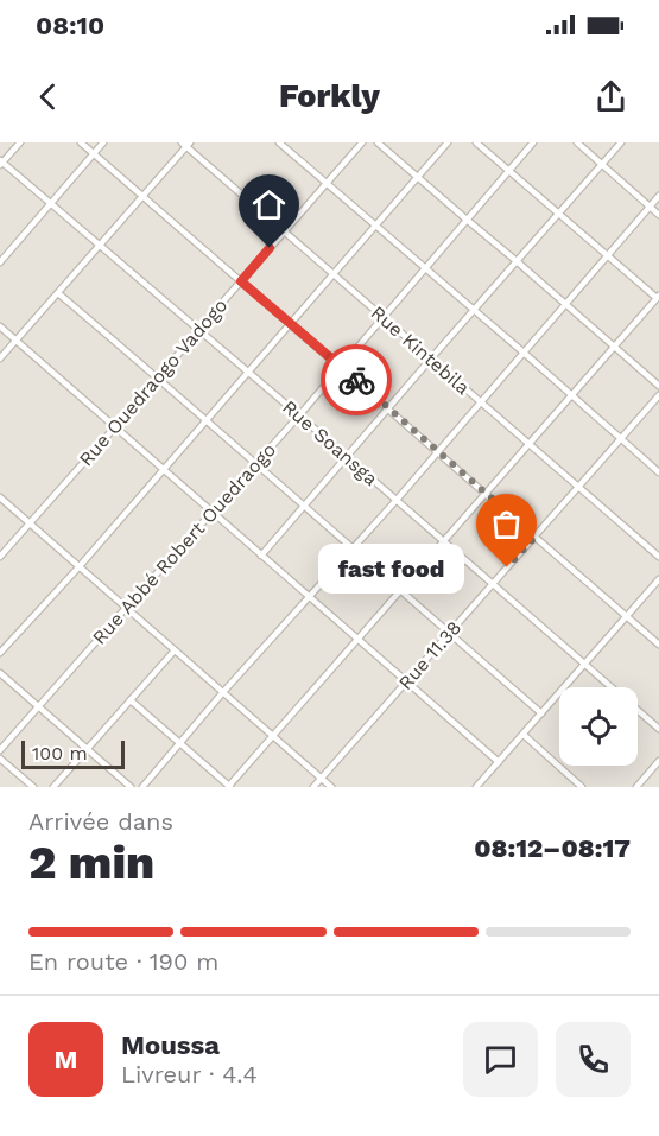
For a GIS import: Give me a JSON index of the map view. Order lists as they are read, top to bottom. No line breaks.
{"streets":{"street":["Rue Kintebila","Rue Ouedraogo Vadogo","Rue Soansga","Rue Abbé Robert Ouedraogo","Rue 11.38"]},"crossings":[["Rue Kintebila","Rue Ouedraogo Vadogo"],["Rue Kintebila","Rue Abbé Robert Ouedraogo"],["Rue Kintebila","Rue 11.38"],["Rue Ouedraogo Vadogo","Rue Soansga"],["Rue Soansga","Rue Abbé Robert Ouedraogo"],["Rue Soansga","Rue 11.38"]],"places":["fast food"],"scale_bar":"100 m","page":{"status":"08:10","header":"Forkly","bubble":"fast food","scale":"100 m","heading":["2 min","Arrivée dans","08:12–08:17"],"panel":["Moussa","Livreur · 4.4"],"bar":"En route · 190 m","round":"M"}}
